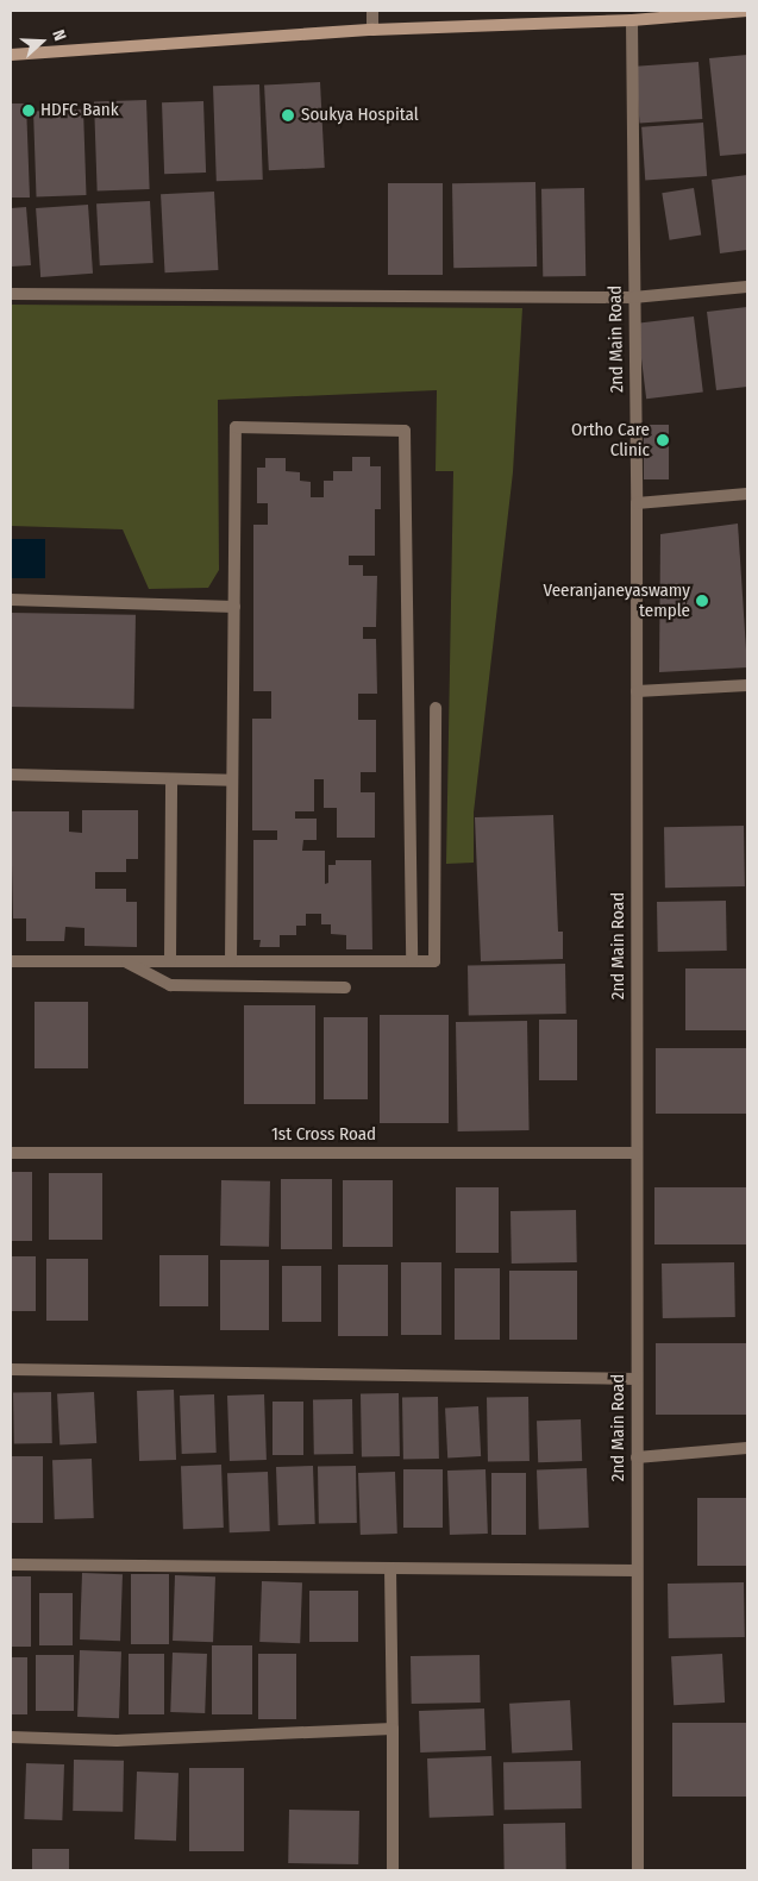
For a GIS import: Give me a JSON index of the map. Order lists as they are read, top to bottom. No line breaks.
{"streets":{"street":["2nd Main Road","1st Cross Road"]},"crossings":[["2nd Main Road","1st Cross Road"]],"places":["HDFC Bank","Soukya Hospital","Ortho Care Clinic","Veeranjaneyaswamy temple"],"north":"right"}
